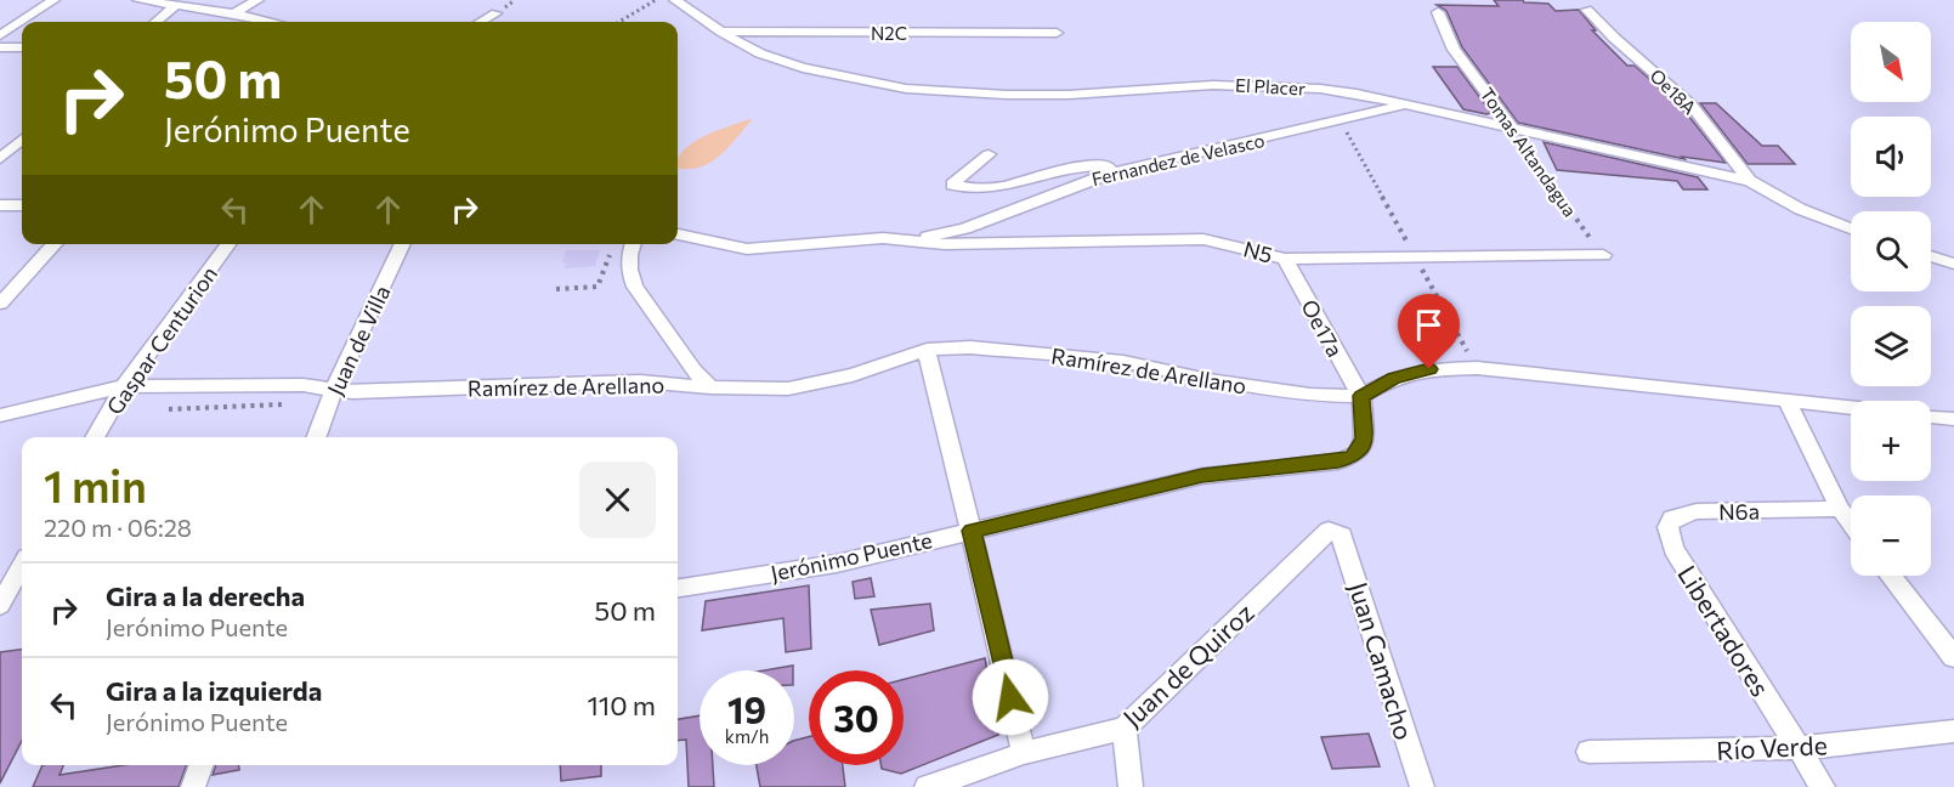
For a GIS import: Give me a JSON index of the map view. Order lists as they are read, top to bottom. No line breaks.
{"streets":{"street":["N2C","El Placer","Oe18A","Tomas Altandagua","Fernandez de Velasco","N5","Oe17a","Gaspar Centurion","Juan de Villa","Ramírez de Arellano","N6a","Jerónimo Puente","Libertadores","Juan Camacho","Juan de Quiroz","Río Verde"]},"crossings":[["N2C","El Placer"],["El Placer","Oe18A"],["El Placer","Tomas Altandagua"],["El Placer","Fernandez de Velasco"],["Tomas Altandagua","N5"],["Fernandez de Velasco","N5"],["N5","Oe17a"],["Oe17a","Ramírez de Arellano"],["Oe17a","Jerónimo Puente"],["Gaspar Centurion","Ramírez de Arellano"],["Juan de Villa","Ramírez de Arellano"],["Ramírez de Arellano","Jerónimo Puente"],["N6a","Libertadores"],["Libertadores","Río Verde"],["Juan Camacho","Juan de Quiroz"]],"north":"bottom right","page":{"map_buttons":["+","−"],"turn":["50 m","Jerónimo Puente"],"heading":["1 min","220 m · 06:28"],"list":[{"name":"Gira a la derecha","note":"Jerónimo Puente","value":"50 m"},{"name":"Gira a la izquierda","note":"Jerónimo Puente","value":"110 m"}],"speed":"19 km/h","limit":"30"}}
